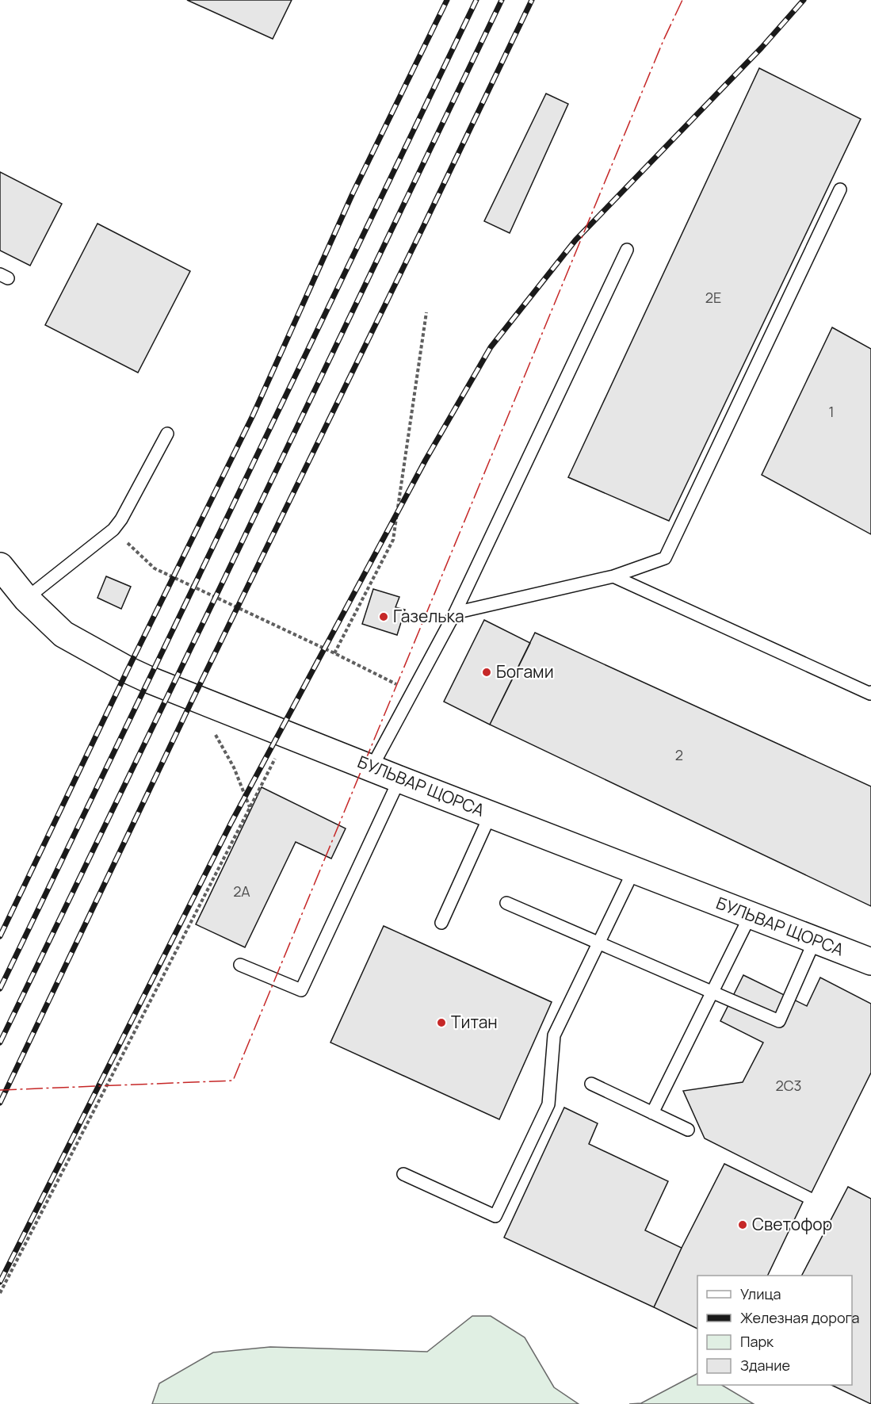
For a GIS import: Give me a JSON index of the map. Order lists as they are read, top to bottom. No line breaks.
{"streets":{"main road":["БУЛЬВАР ЩОРСА"]},"places":["Газелька","Богами","Титан","Светофор"],"house_numbers":["2Е","1","2","2А","2С3"],"legend":["Улица","Железная дорога","Парк","Здание"]}
